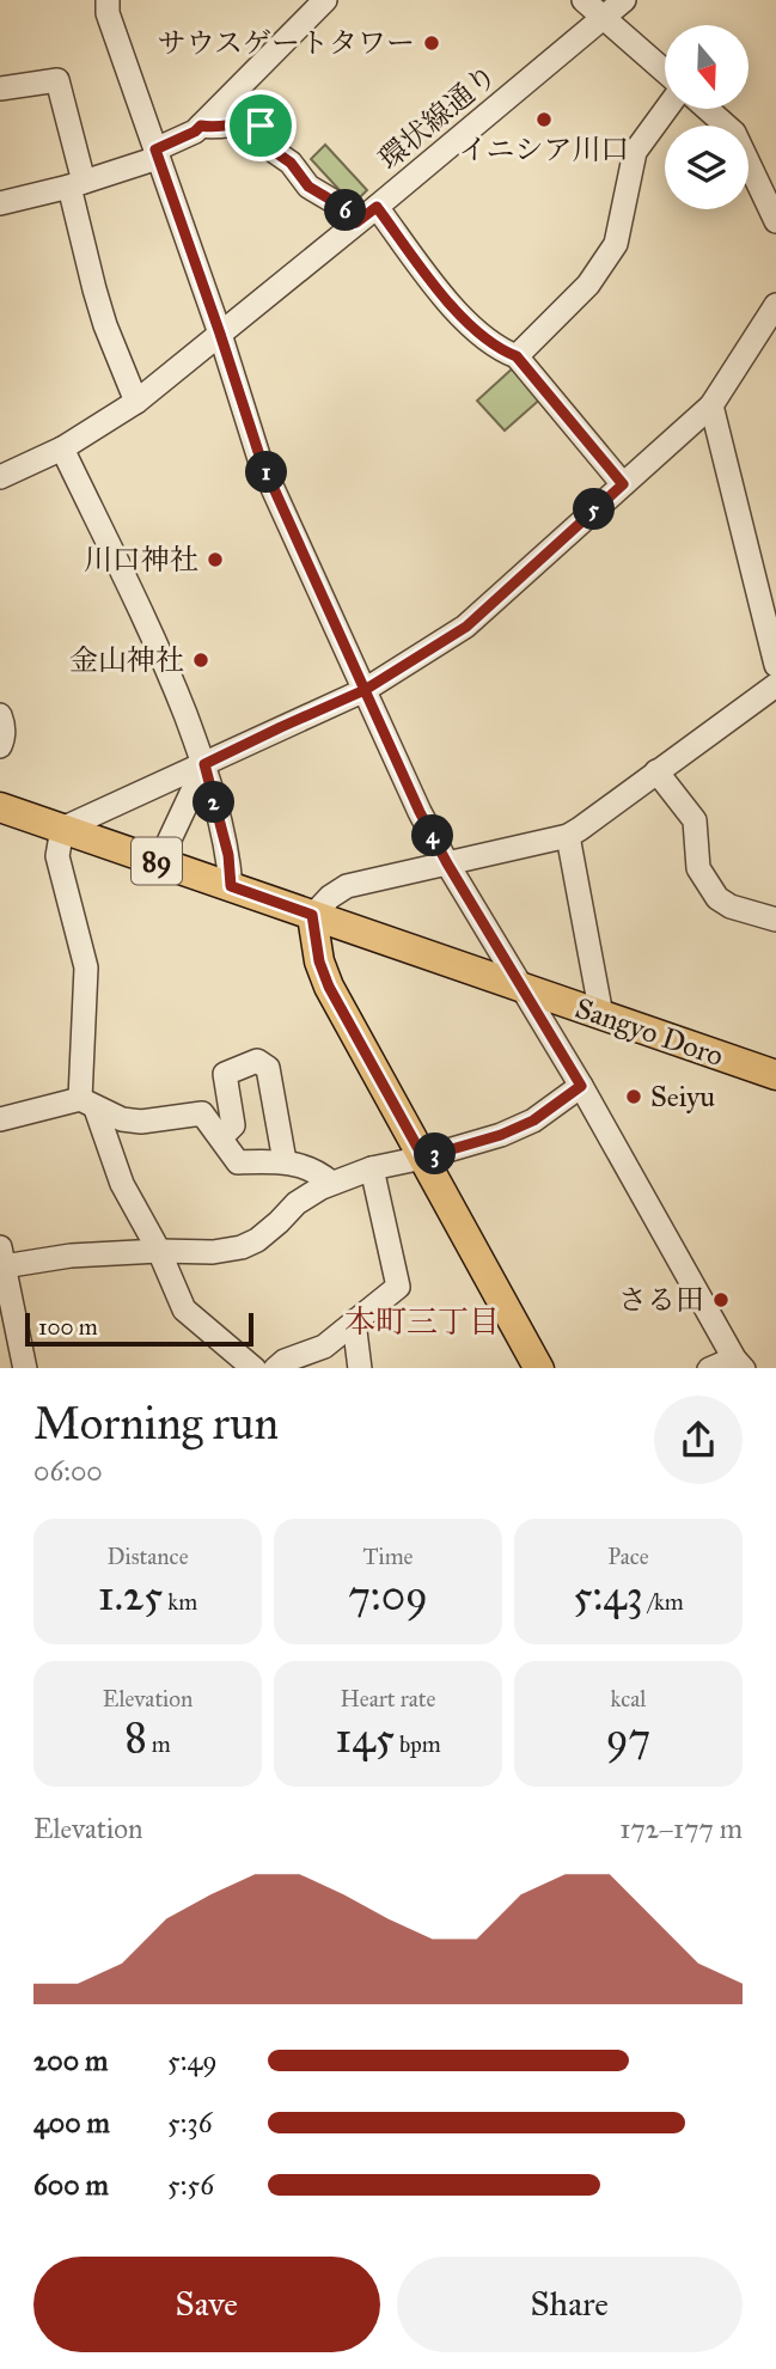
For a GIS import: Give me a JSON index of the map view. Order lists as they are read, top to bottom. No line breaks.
{"streets":{"main road":["89","Sangyo Doro"],"street":["環状線通り"]},"districts":["本町三丁目"],"places":["サウスゲートタワー","イニシア川口","川口神社","金山神社","Seiyu","さる田"],"scale_bar":"100 m","north":"bottom","page":{"pins":["6","1","5","2","4","3"],"scale":"100 m","heading":["Morning run","06:00"],"stats":[["Distance","1.25 km"],["Time","7:09"],["Pace","5:43 /km"],["Elevation","8 m"],["Heart rate","145 bpm"],["kcal","97"]],"chart":["Elevation","172–177 m"],"list":[{"name":"200 m","note":"5:49"},{"name":"400 m","note":"5:36"},{"name":"600 m","note":"5:56"}],"buttons":["Save","Share"]}}
